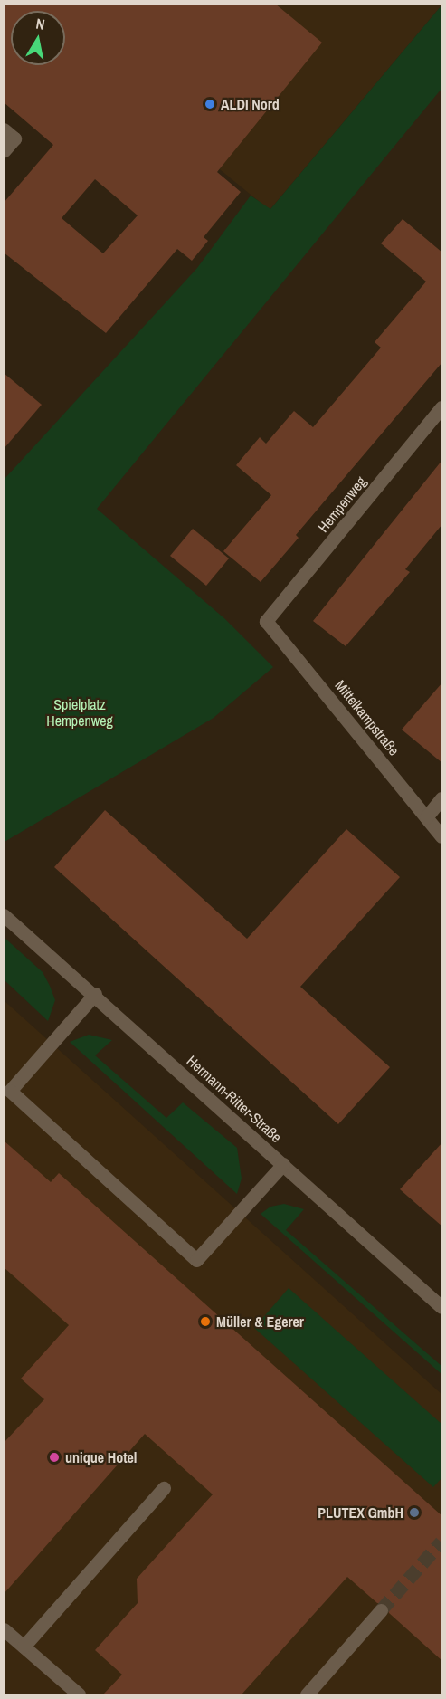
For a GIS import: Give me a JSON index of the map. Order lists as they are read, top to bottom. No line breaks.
{"streets":{"street":["Hempenweg","Mittelkampstraße","Hermann-Ritter-Straße"]},"crossings":[["Hempenweg","Mittelkampstraße"]],"parks":["Spielplatz Hempenweg"],"places":["ALDI Nord","Müller & Egerer","unique Hotel","PLUTEX GmbH"],"north":"top"}
